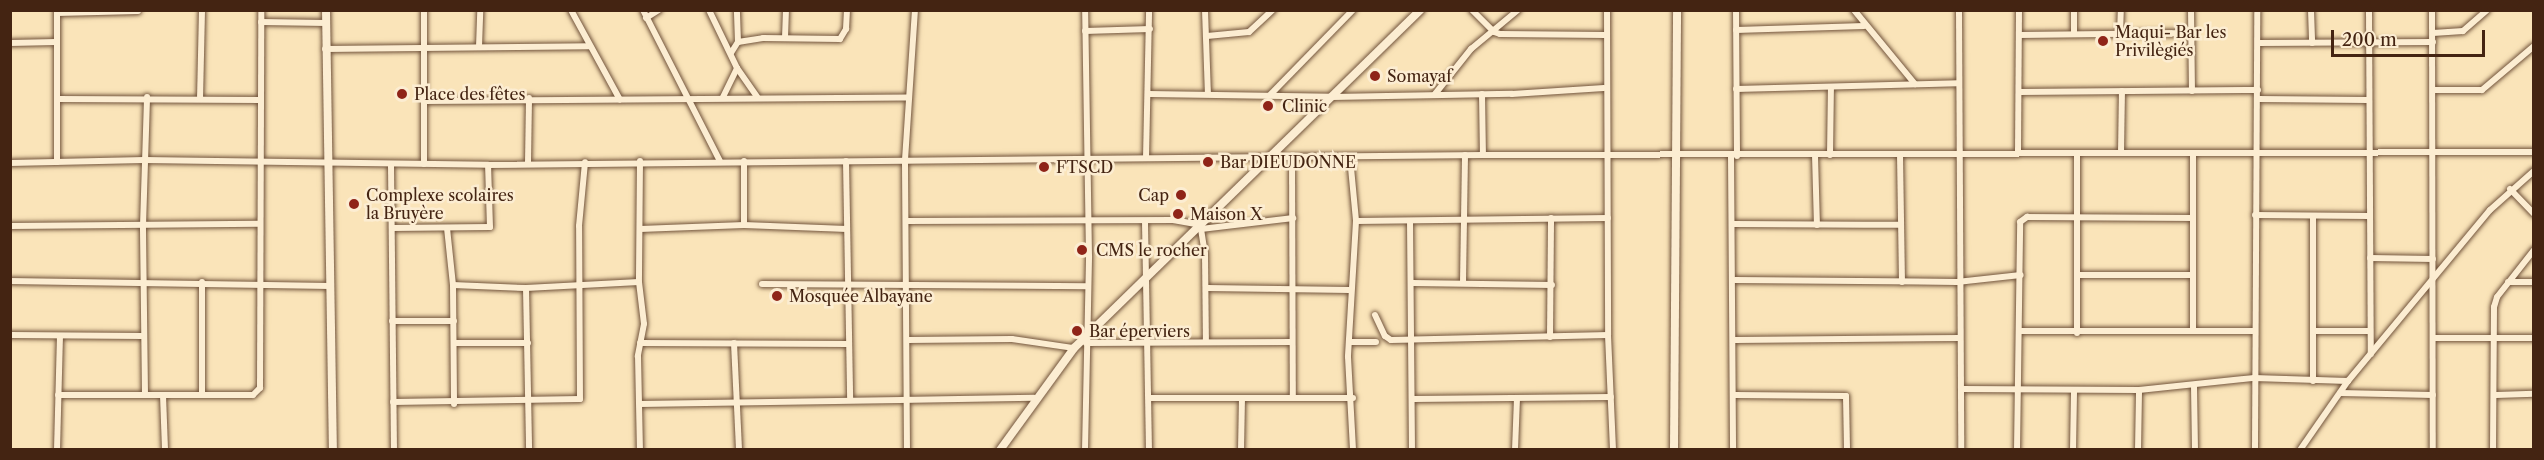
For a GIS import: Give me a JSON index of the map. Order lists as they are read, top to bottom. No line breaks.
{"places":["Maqui- Bar les Privilègiés","Somayaf","Place des fêtes","Clinic","Bar DIEUDONNE","FTSCD","Cap","Complexe scolaires la Bruyère","Maison X","CMS le rocher","Mosquée Albayane","Bar éperviers"],"scale_bar":"200 m"}
